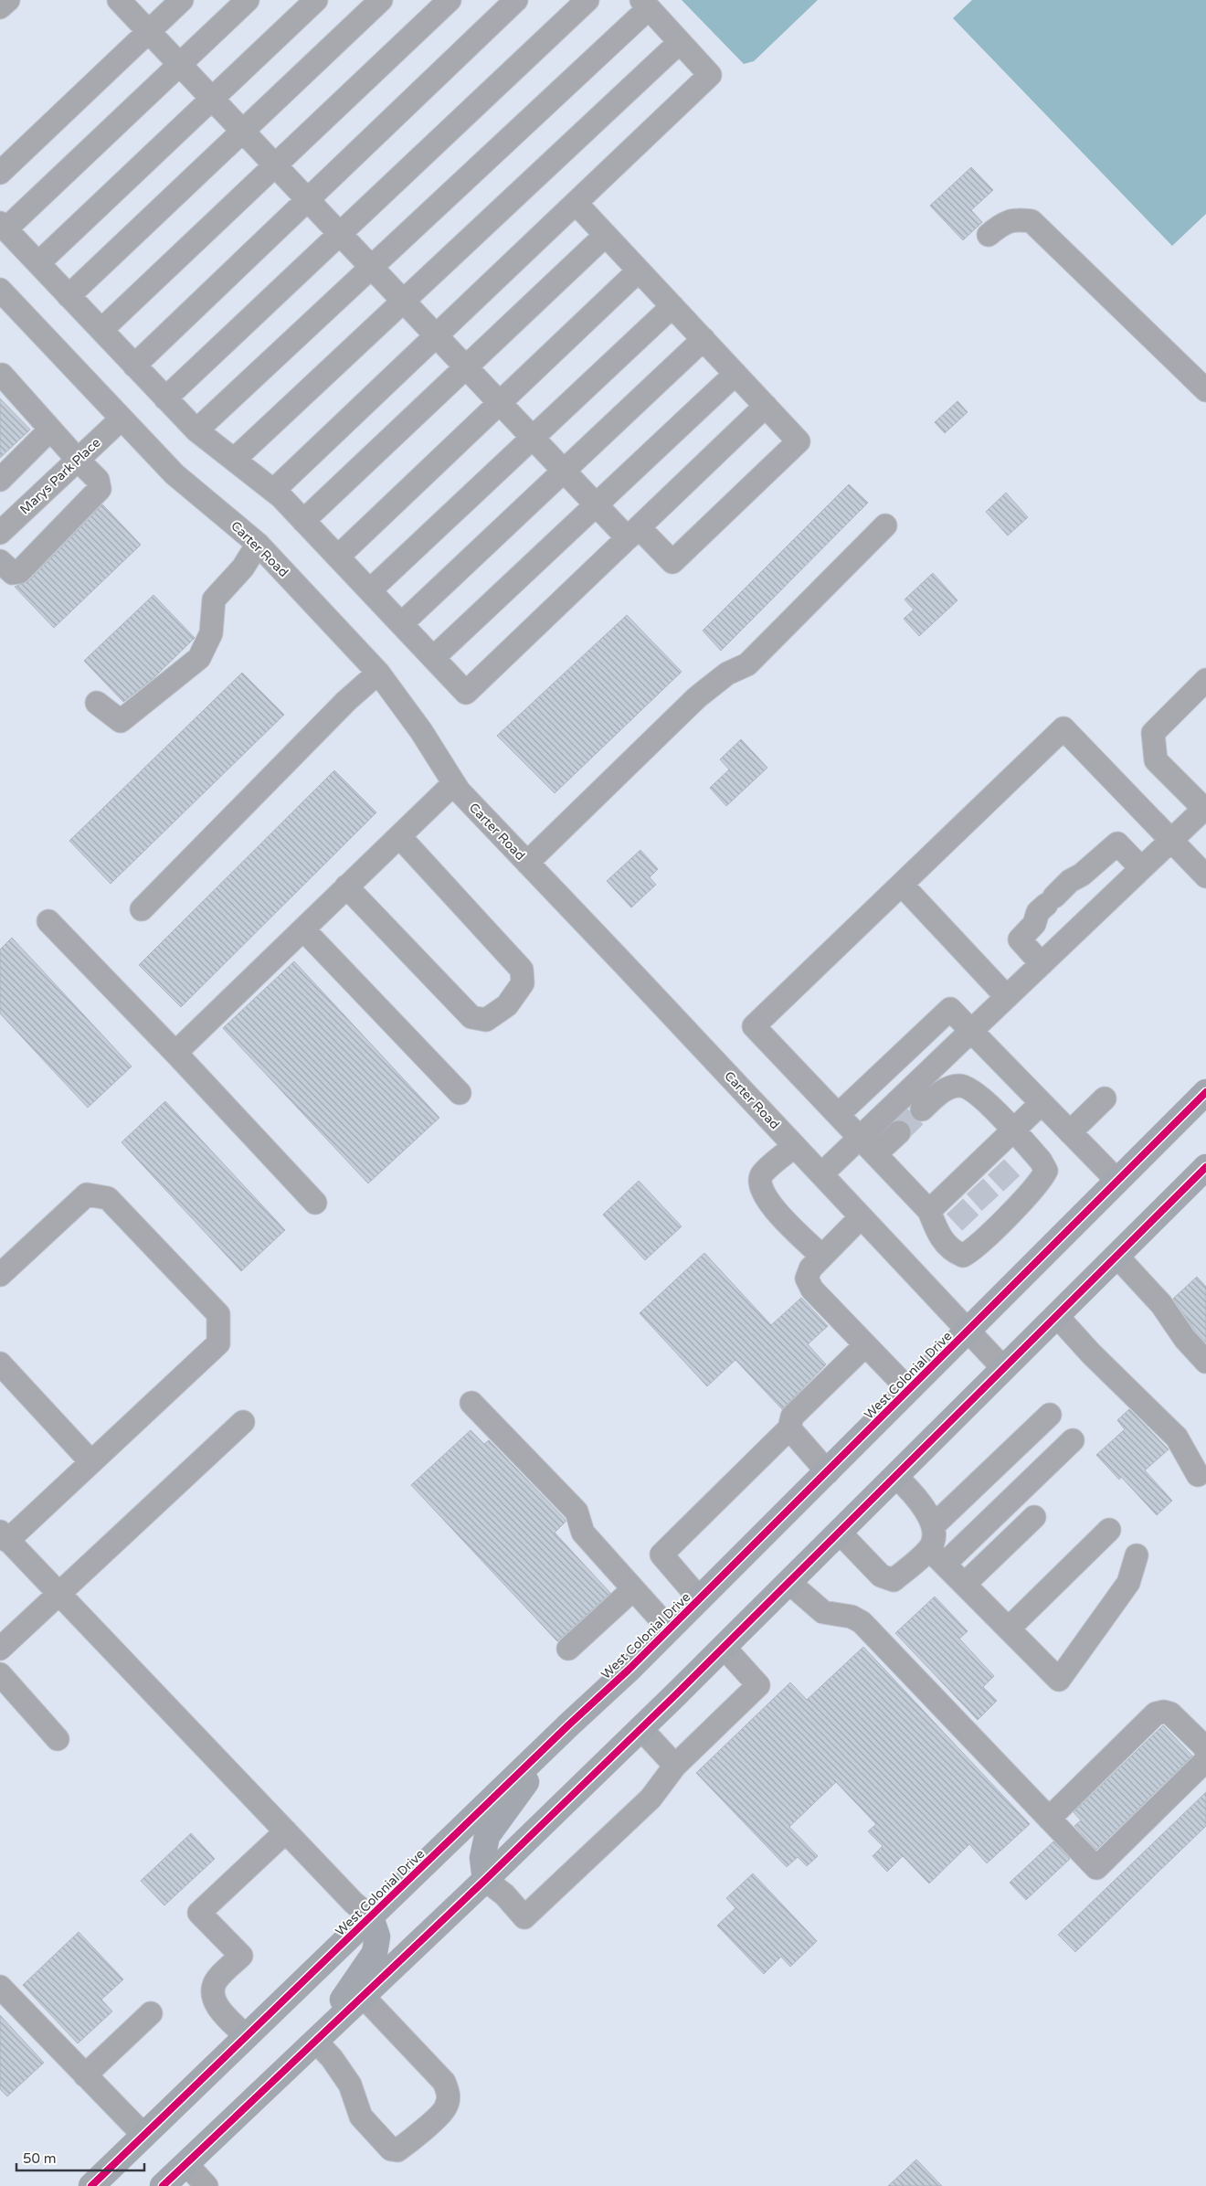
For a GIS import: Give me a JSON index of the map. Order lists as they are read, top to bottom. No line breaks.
{"streets":{"highway":["West Colonial Drive"],"street":["Marys Park Place","Carter Road"]},"crossings":[["Marys Park Place","Carter Road"],["Carter Road","West Colonial Drive"]],"scale_bar":"50 m"}
